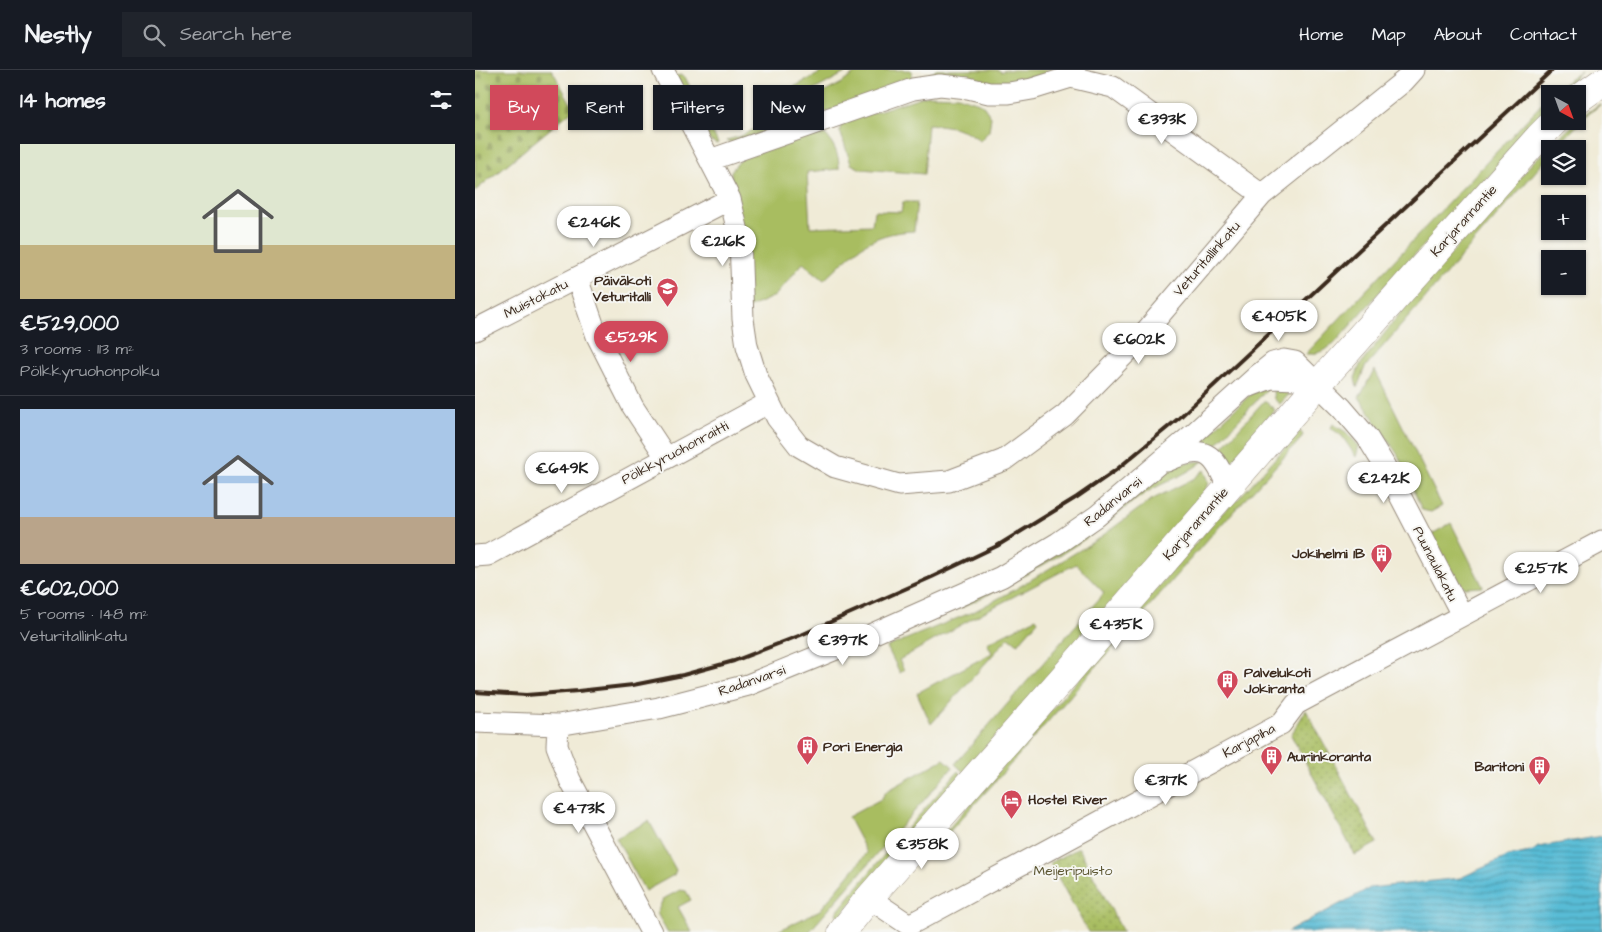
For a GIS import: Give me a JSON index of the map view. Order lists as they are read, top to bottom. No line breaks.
{"streets":{"main road":["Karjarannantie"],"street":["Veturitallinkatu","Muistokatu","Pölkkyruohonraitti","Radanvarsi","Puunaulakatu","Karjapiha"]},"crossings":[["Karjarannantie","Radanvarsi"],["Karjarannantie","Puunaulakatu"],["Karjarannantie","Karjapiha"],["Veturitallinkatu","Muistokatu"],["Veturitallinkatu","Pölkkyruohonraitti"],["Radanvarsi","Puunaulakatu"],["Puunaulakatu","Karjapiha"]],"parks":["Meijeripuisto"],"places":{"school or university":["Päiväkoti Veturitalli"],"building":["Jokihelmi 1B","Palvelukoti Jokiranta","Pori Energia","Aurinkoranta","Baritoni"],"hotel":["Hostel River"]},"north":"bottom right","page":{"header":"Nestly","search":"Search here","nav":["Home","Map","About","Contact"],"heading":"14 homes","map_buttons":["+","−"],"chip":["Buy","Rent","Filters","New"],"price":["€393K","€246K","€216K","€405K","€529K","€602K","€649K","€242K","€257K","€435K","€397K","€317K","€473K","€358K"],"list":[{"name":"€529,000","note":"3 rooms · 113 m² · Pölkkyruohonpolku"},{"name":"€602,000","note":"5 rooms · 148 m² · Veturitallinkatu"}]}}
